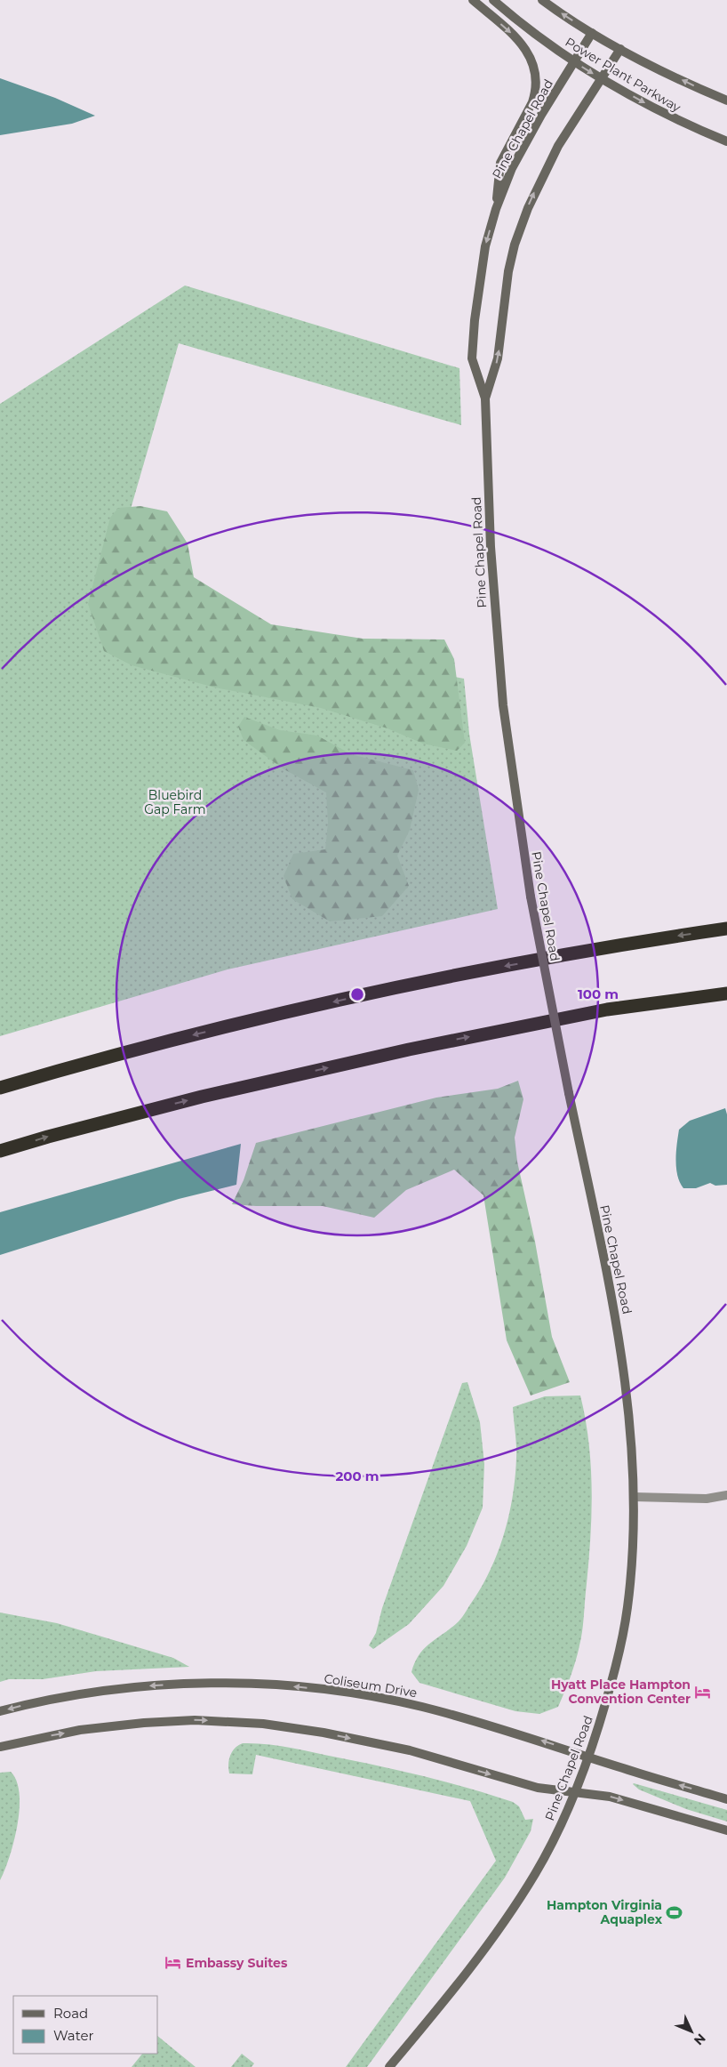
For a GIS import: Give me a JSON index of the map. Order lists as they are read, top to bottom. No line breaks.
{"streets":{"street":["Power Plant Parkway","Pine Chapel Road","Coliseum Drive"]},"crossings":[["Power Plant Parkway","Pine Chapel Road"],["Pine Chapel Road","Coliseum Drive"]],"parks":["Bluebird Gap Farm"],"places":{"hotel":["Hyatt Place Hampton Convention Center","Embassy Suites"],"sports":["Hampton Virginia Aquaplex"]},"legend":["Road","Water"],"north":"bottom right","rings":["100 m","200 m"]}
